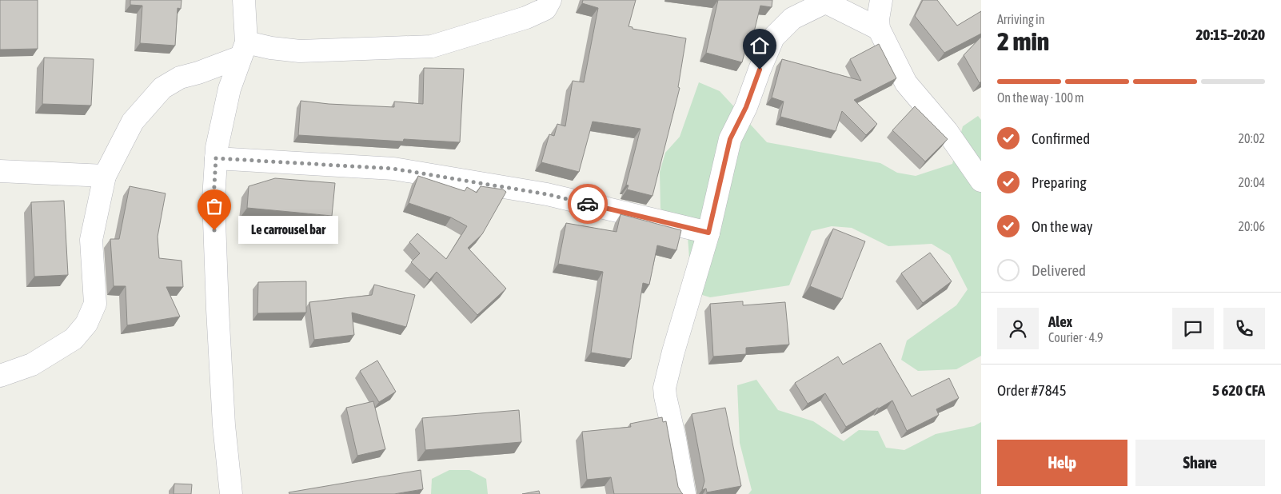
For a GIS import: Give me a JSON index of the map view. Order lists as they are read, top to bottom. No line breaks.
{"places":["Le carrousel bar"],"page":{"heading":["2 min","Arriving in","20:15–20:20"],"panel":["Alex","Courier · 4.9","Order #7845","5 620 CFA"],"bar":"On the way · 100 m","list":[["Confirmed","20:02"],["Preparing","20:04"],["On the way","20:06"],"Delivered"],"bubble":"Le carrousel bar","buttons":["Help","Share"]}}
